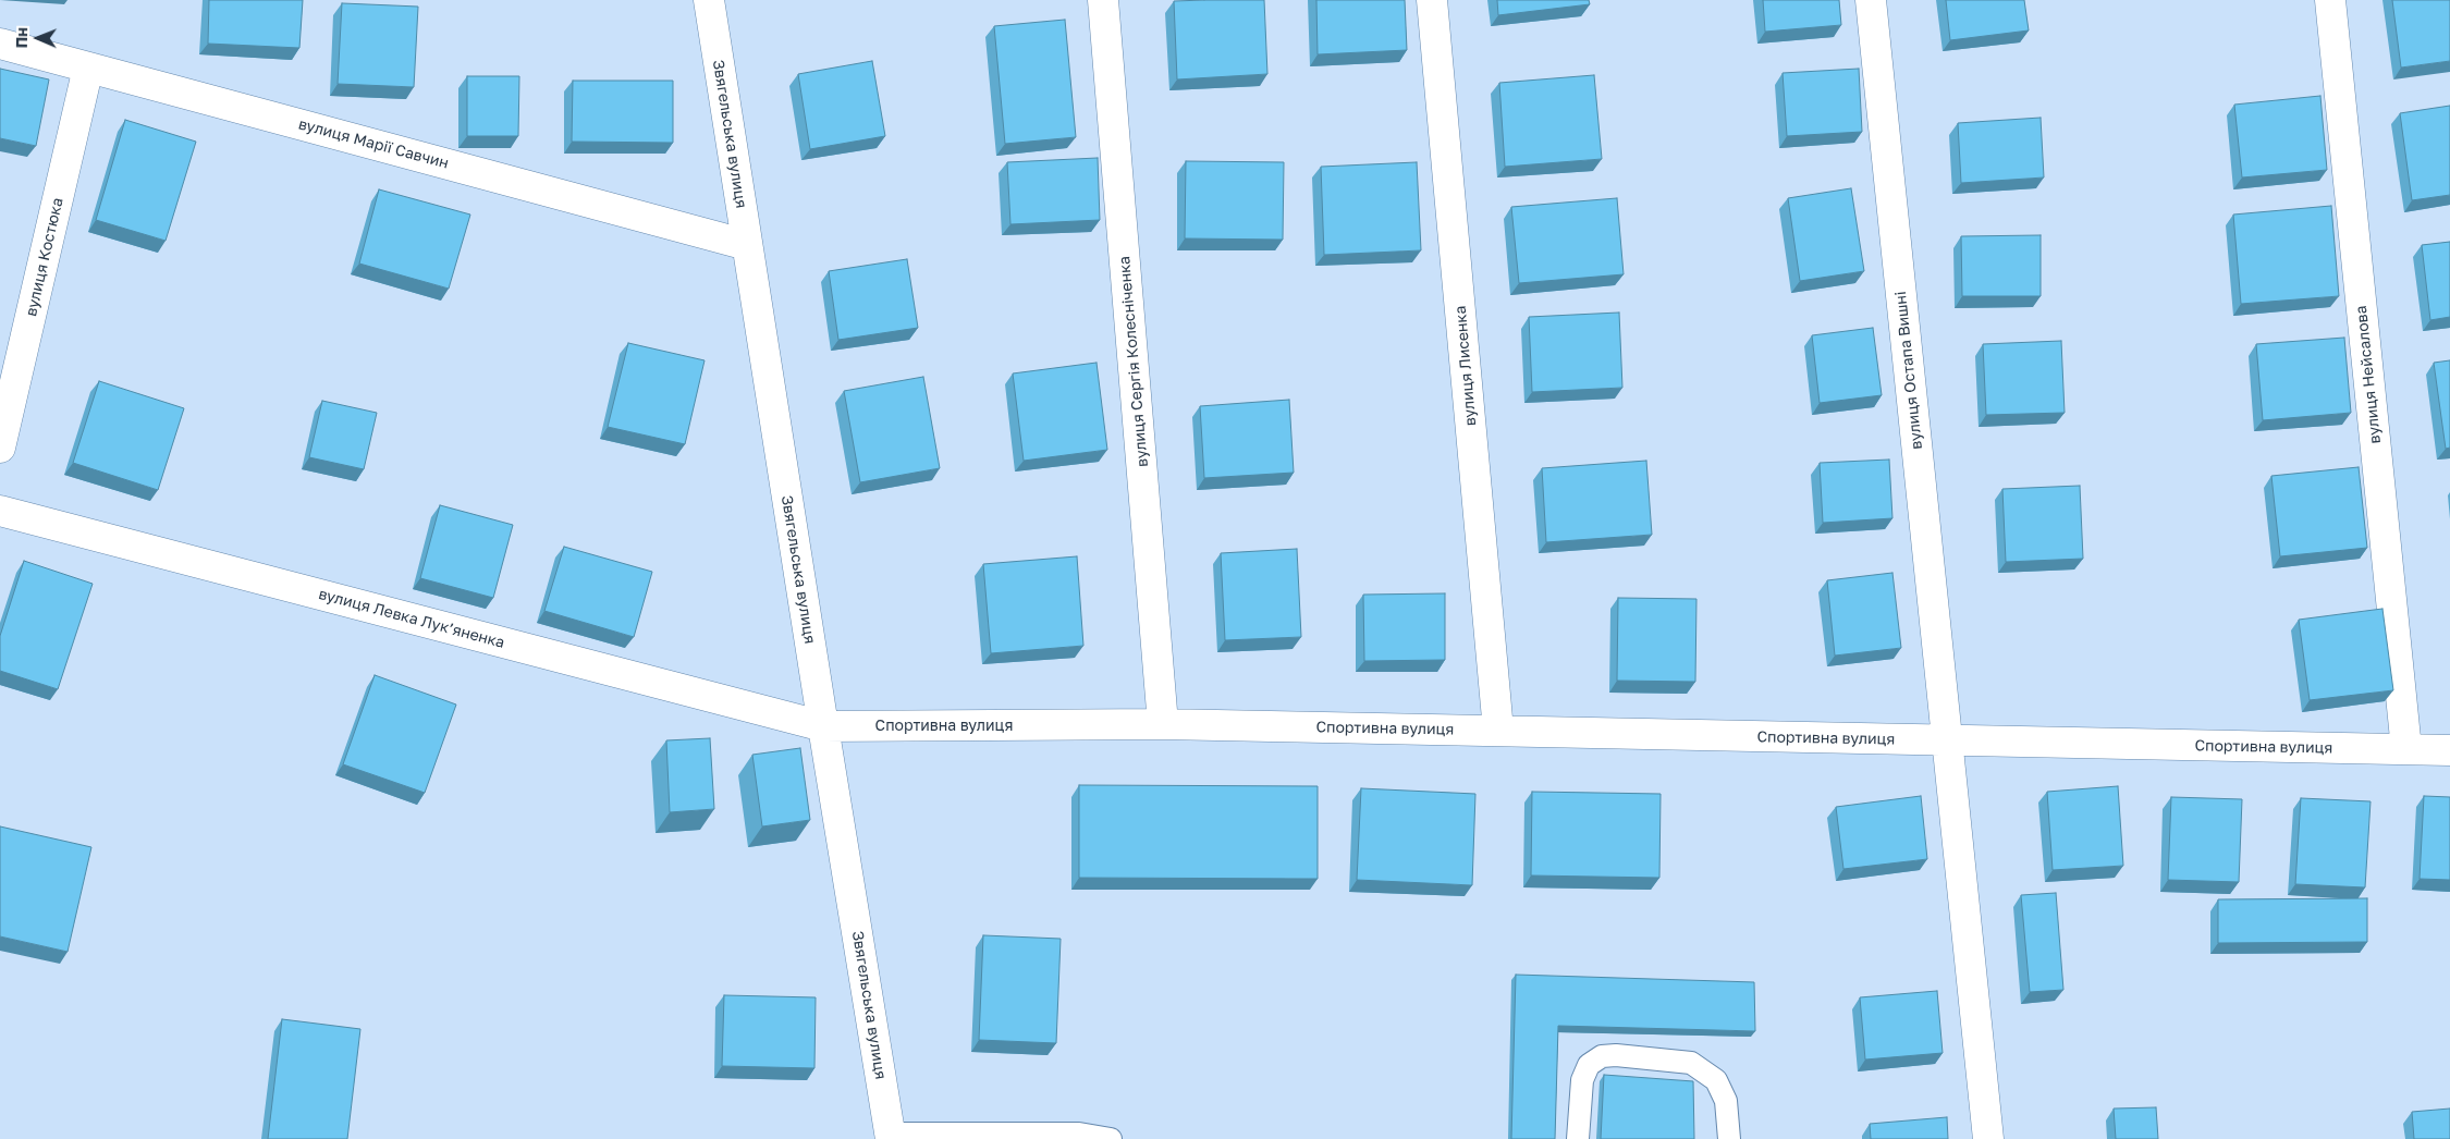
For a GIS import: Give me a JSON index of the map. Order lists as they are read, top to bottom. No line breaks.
{"streets":{"street":["Звягельська вулиця","вулиця Марії Савчин","вулиця Костюка","вулиця Сергія Колесніченка","вулиця Лисенка","вулиця Остапа Вишні","вулиця Нейсалова","вулиця Левка Лукʼяненка","Спортивна вулиця"]},"crossings":[["Звягельська вулиця","вулиця Марії Савчин"],["Звягельська вулиця","вулиця Левка Лукʼяненка"],["Звягельська вулиця","Спортивна вулиця"],["вулиця Марії Савчин","вулиця Костюка"],["вулиця Сергія Колесніченка","Спортивна вулиця"],["вулиця Лисенка","Спортивна вулиця"],["вулиця Остапа Вишні","Спортивна вулиця"],["вулиця Нейсалова","Спортивна вулиця"],["вулиця Левка Лукʼяненка","Спортивна вулиця"]],"north":"left"}
